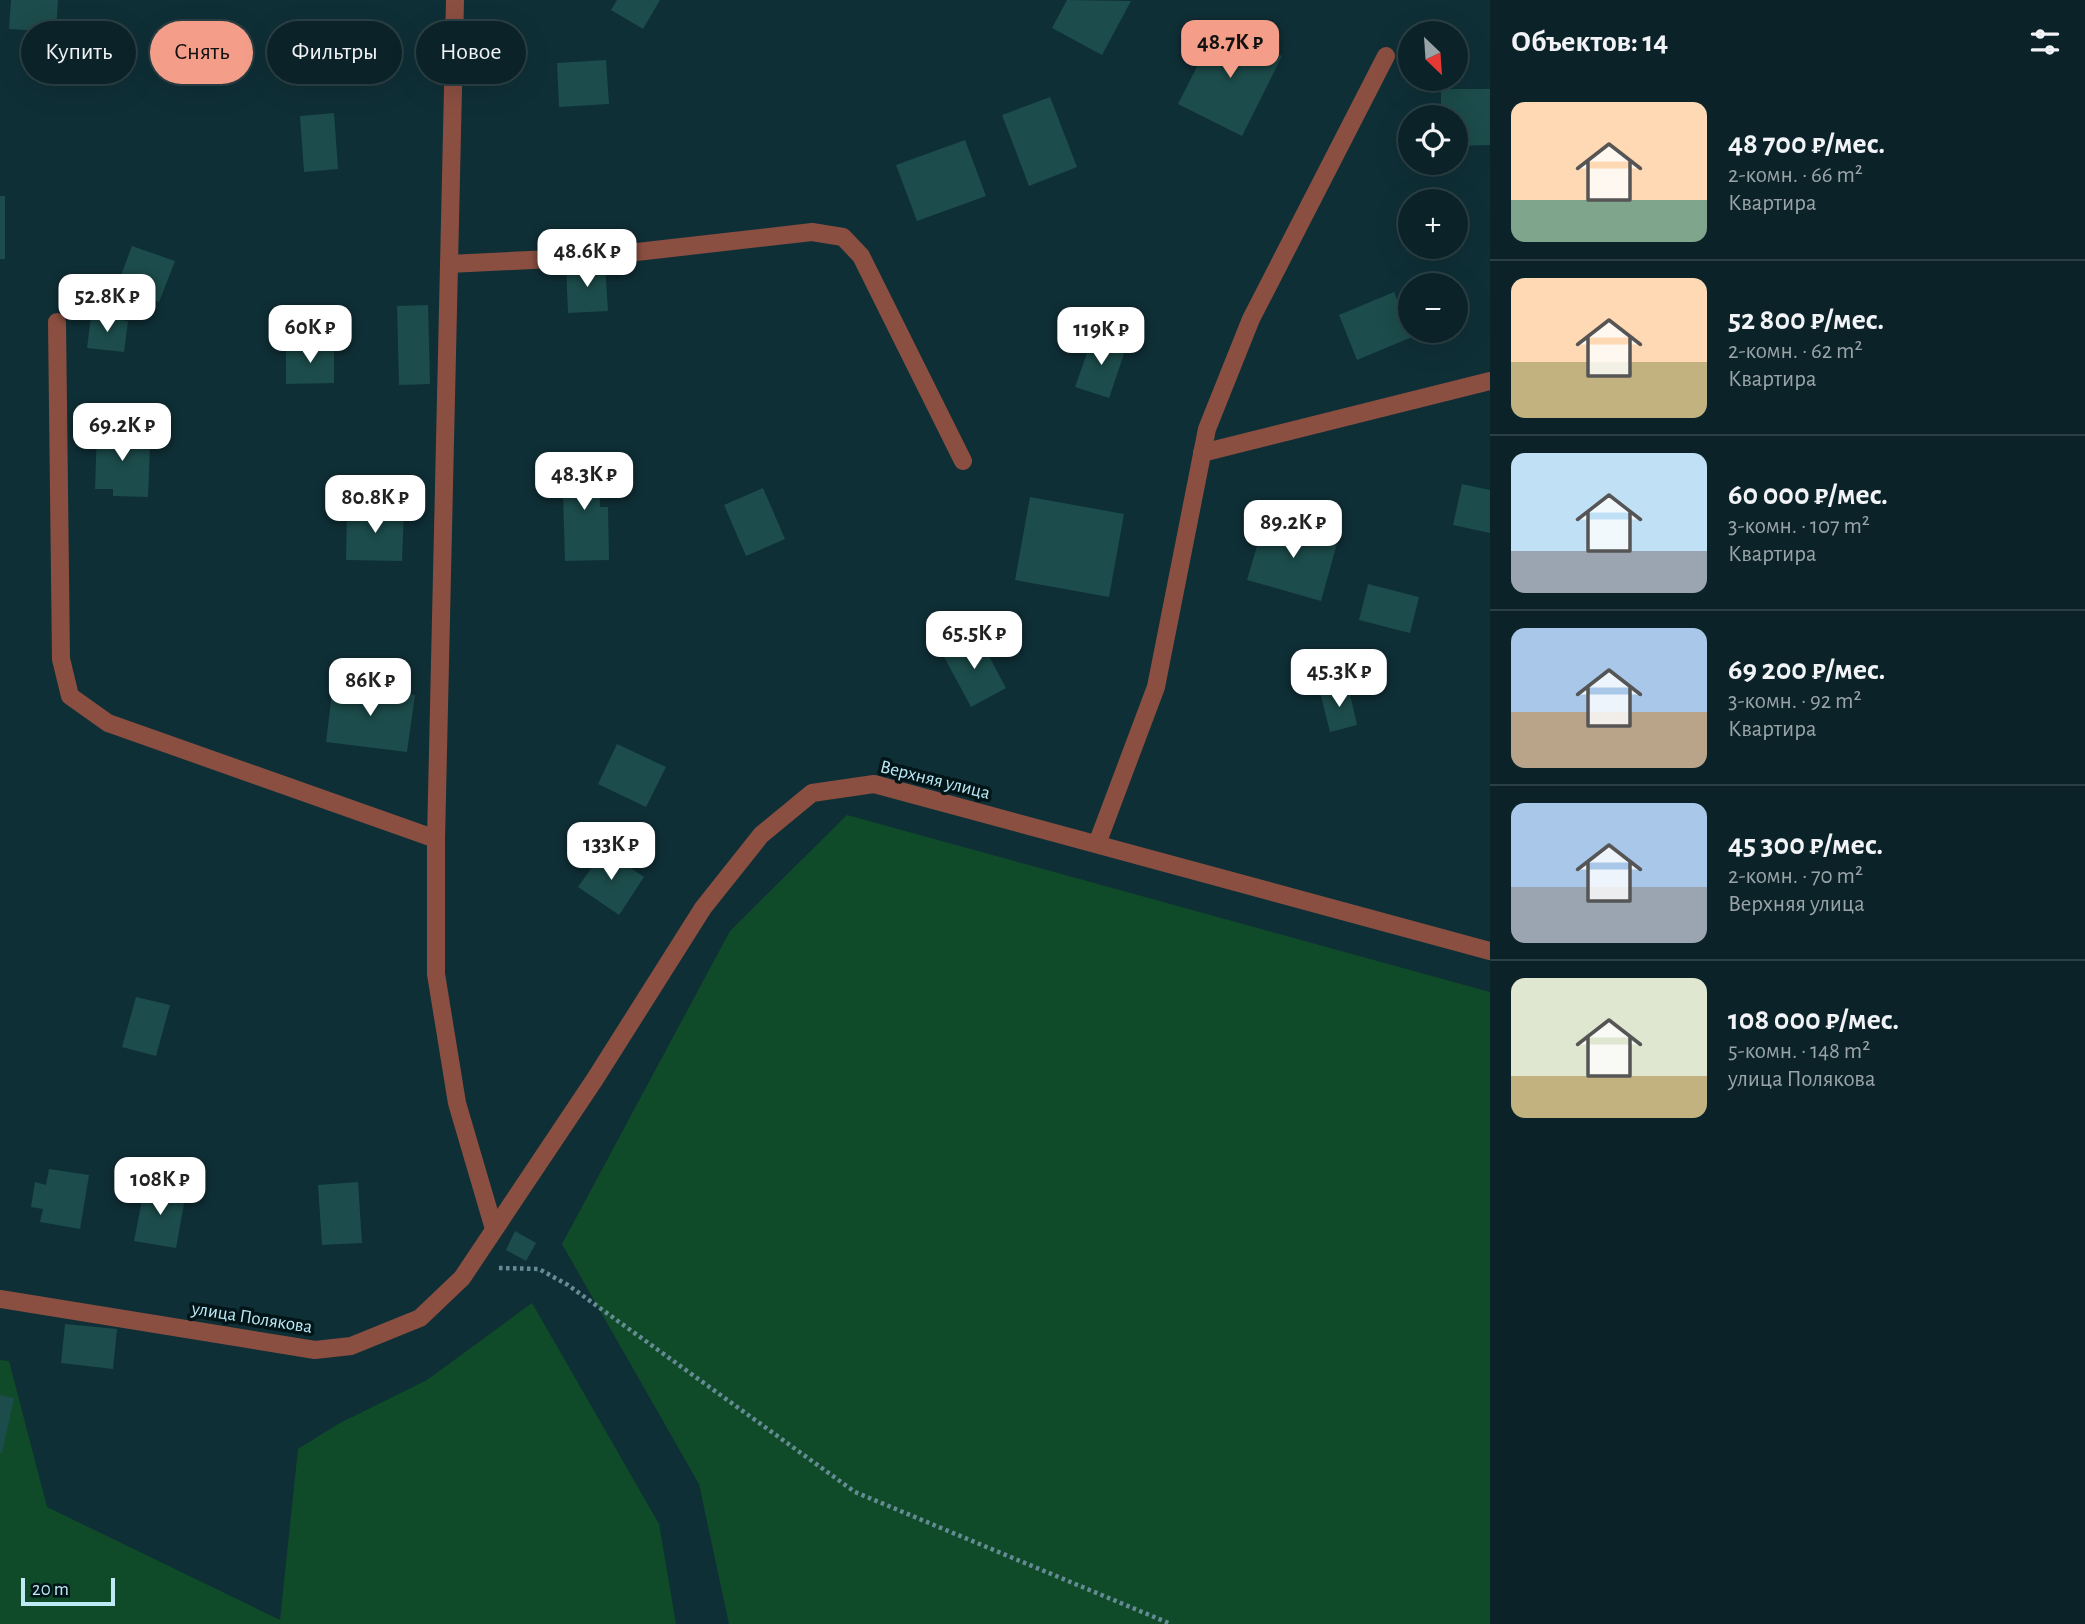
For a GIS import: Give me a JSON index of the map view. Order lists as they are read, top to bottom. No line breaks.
{"streets":{"street":["Верхняя улица","улица Полякова"]},"crossings":[["Верхняя улица","улица Полякова"]],"scale_bar":"20 m","north":"bottom right","page":{"heading":"Объектов: 14","price":["48.7K ₽","48.6K ₽","52.8K ₽","60K ₽","119K ₽","69.2K ₽","48.3K ₽","80.8K ₽","89.2K ₽","65.5K ₽","45.3K ₽","86K ₽","133K ₽","108K ₽"],"map_buttons":["+","−"],"chip":["Купить","Снять","Фильтры","Новое"],"list":[{"name":"48 700 ₽/мес.","note":"2-комн. · 66 m² · Квартира"},{"name":"52 800 ₽/мес.","note":"2-комн. · 62 m² · Квартира"},{"name":"60 000 ₽/мес.","note":"3-комн. · 107 m² · Квартира"},{"name":"69 200 ₽/мес.","note":"3-комн. · 92 m² · Квартира"},{"name":"45 300 ₽/мес.","note":"2-комн. · 70 m² · Верхняя улица"},{"name":"108 000 ₽/мес.","note":"5-комн. · 148 m² · улица Полякова"}],"scale":"20 m"}}
